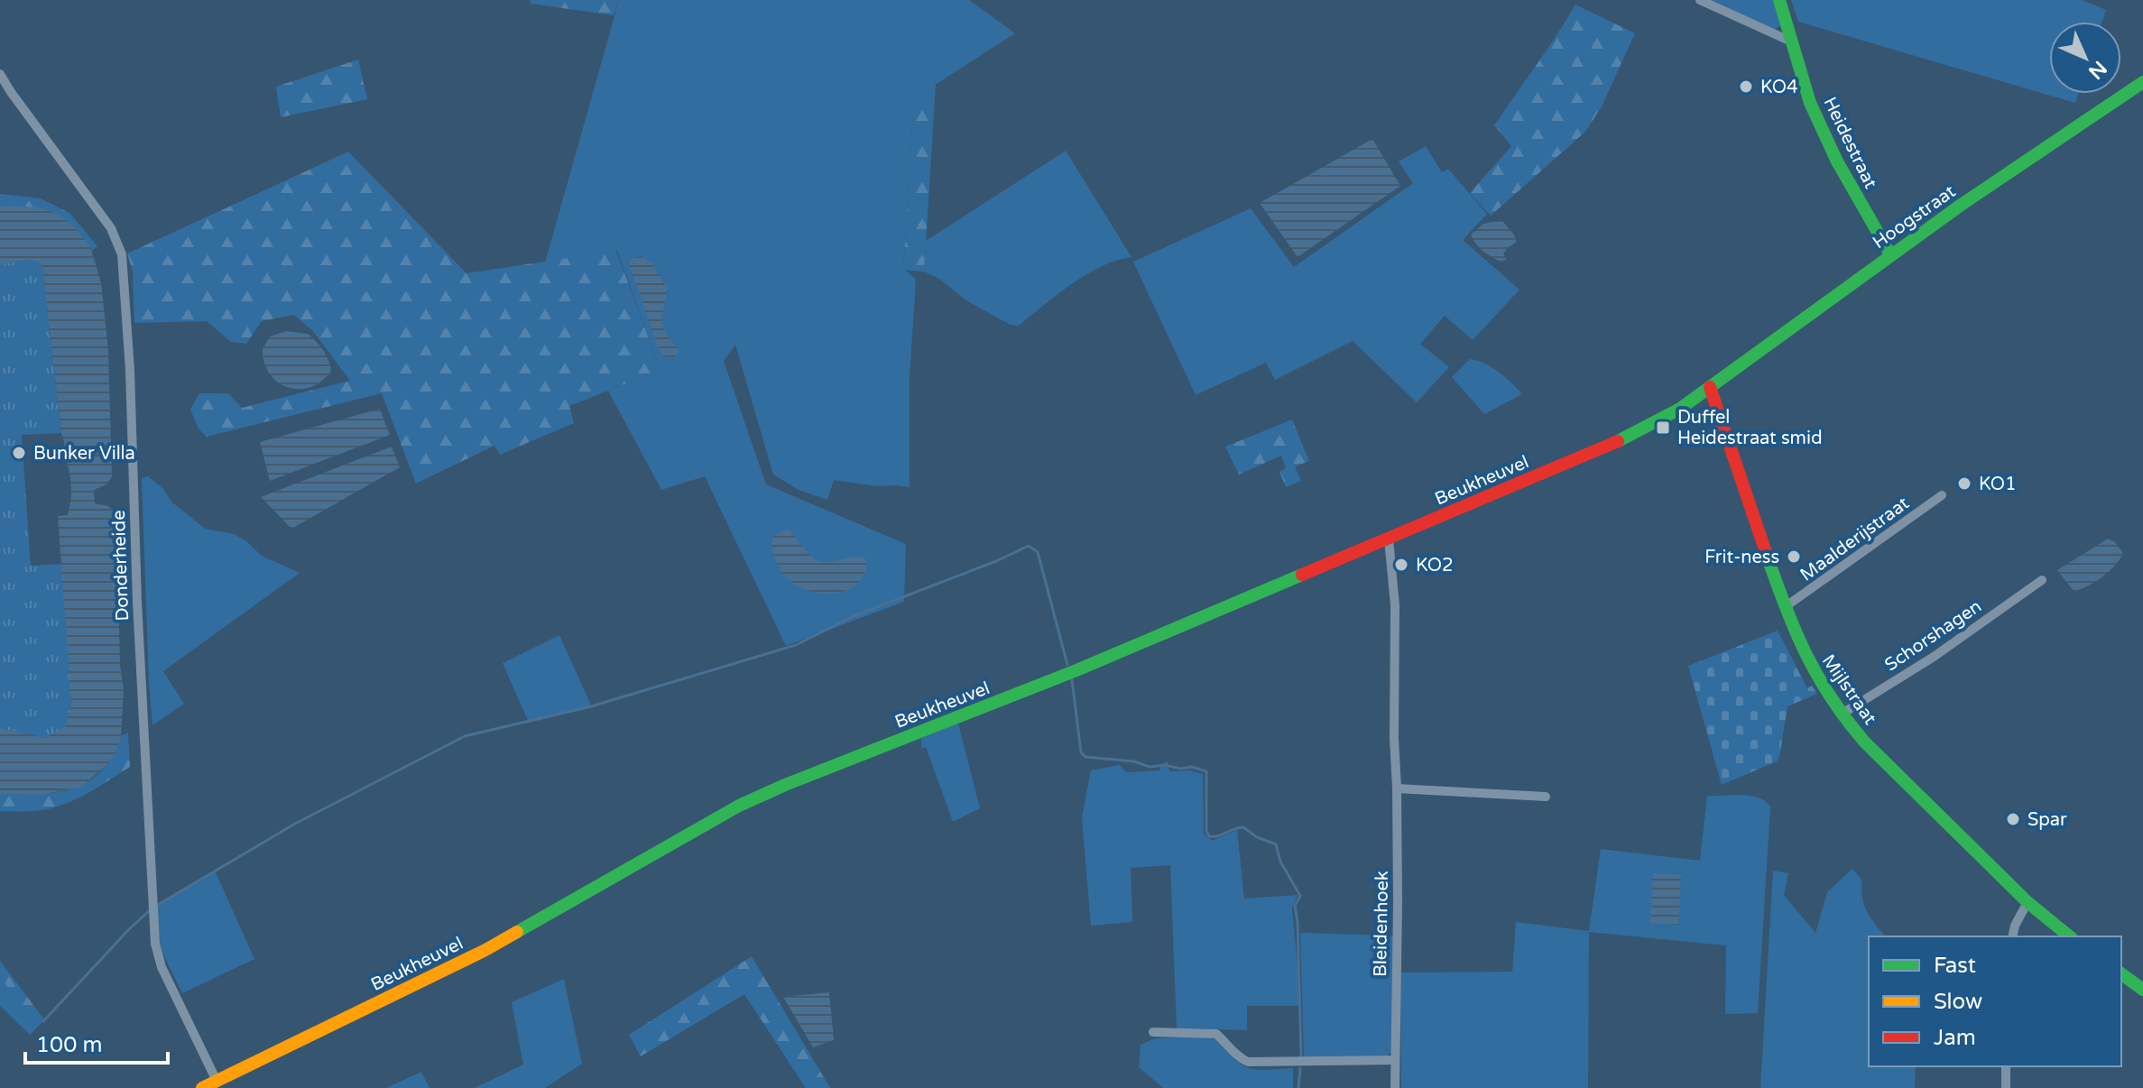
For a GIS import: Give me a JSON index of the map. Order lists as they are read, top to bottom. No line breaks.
{"streets":{"street":["Heidestraat","Hoogstraat","Beukheuvel","Maalderijstraat","Donderheide","Schorshagen","Mijlstraat","Bleidenhoek"]},"crossings":[["Heidestraat","Hoogstraat"],["Hoogstraat","Beukheuvel"],["Hoogstraat","Mijlstraat"],["Beukheuvel","Donderheide"],["Beukheuvel","Mijlstraat"],["Beukheuvel","Bleidenhoek"],["Maalderijstraat","Mijlstraat"],["Schorshagen","Mijlstraat"]],"places":{"other":["KO4","Bunker Villa","KO1","Frit-ness","KO2","Spar"],"transit":["Duffel Heidestraat smid"]},"legend":["Fast","Slow","Jam"],"scale_bar":"100 m","north":"bottom right"}
